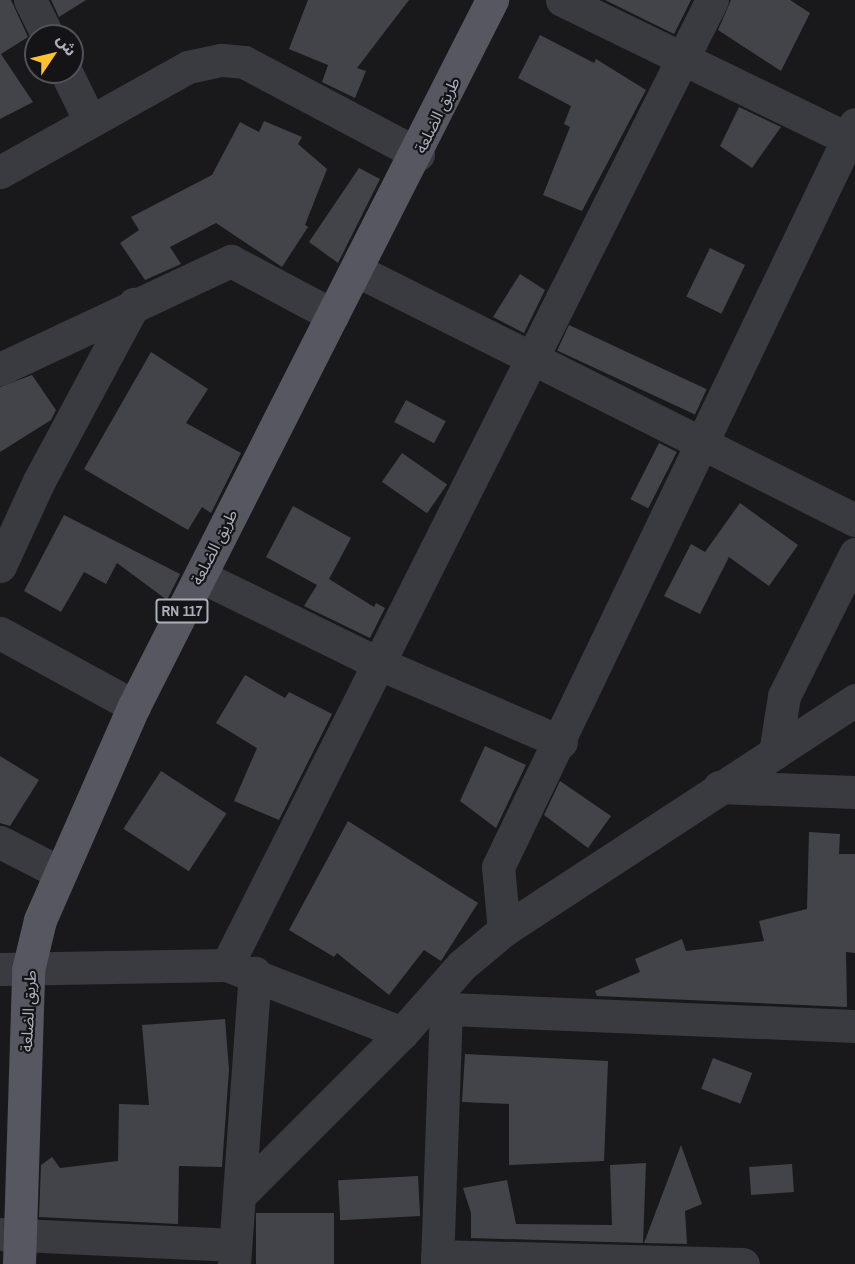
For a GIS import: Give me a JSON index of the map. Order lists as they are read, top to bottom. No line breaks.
{"streets":{"main road":["طريق الضلعة","RN 117"]},"north":"top right"}
